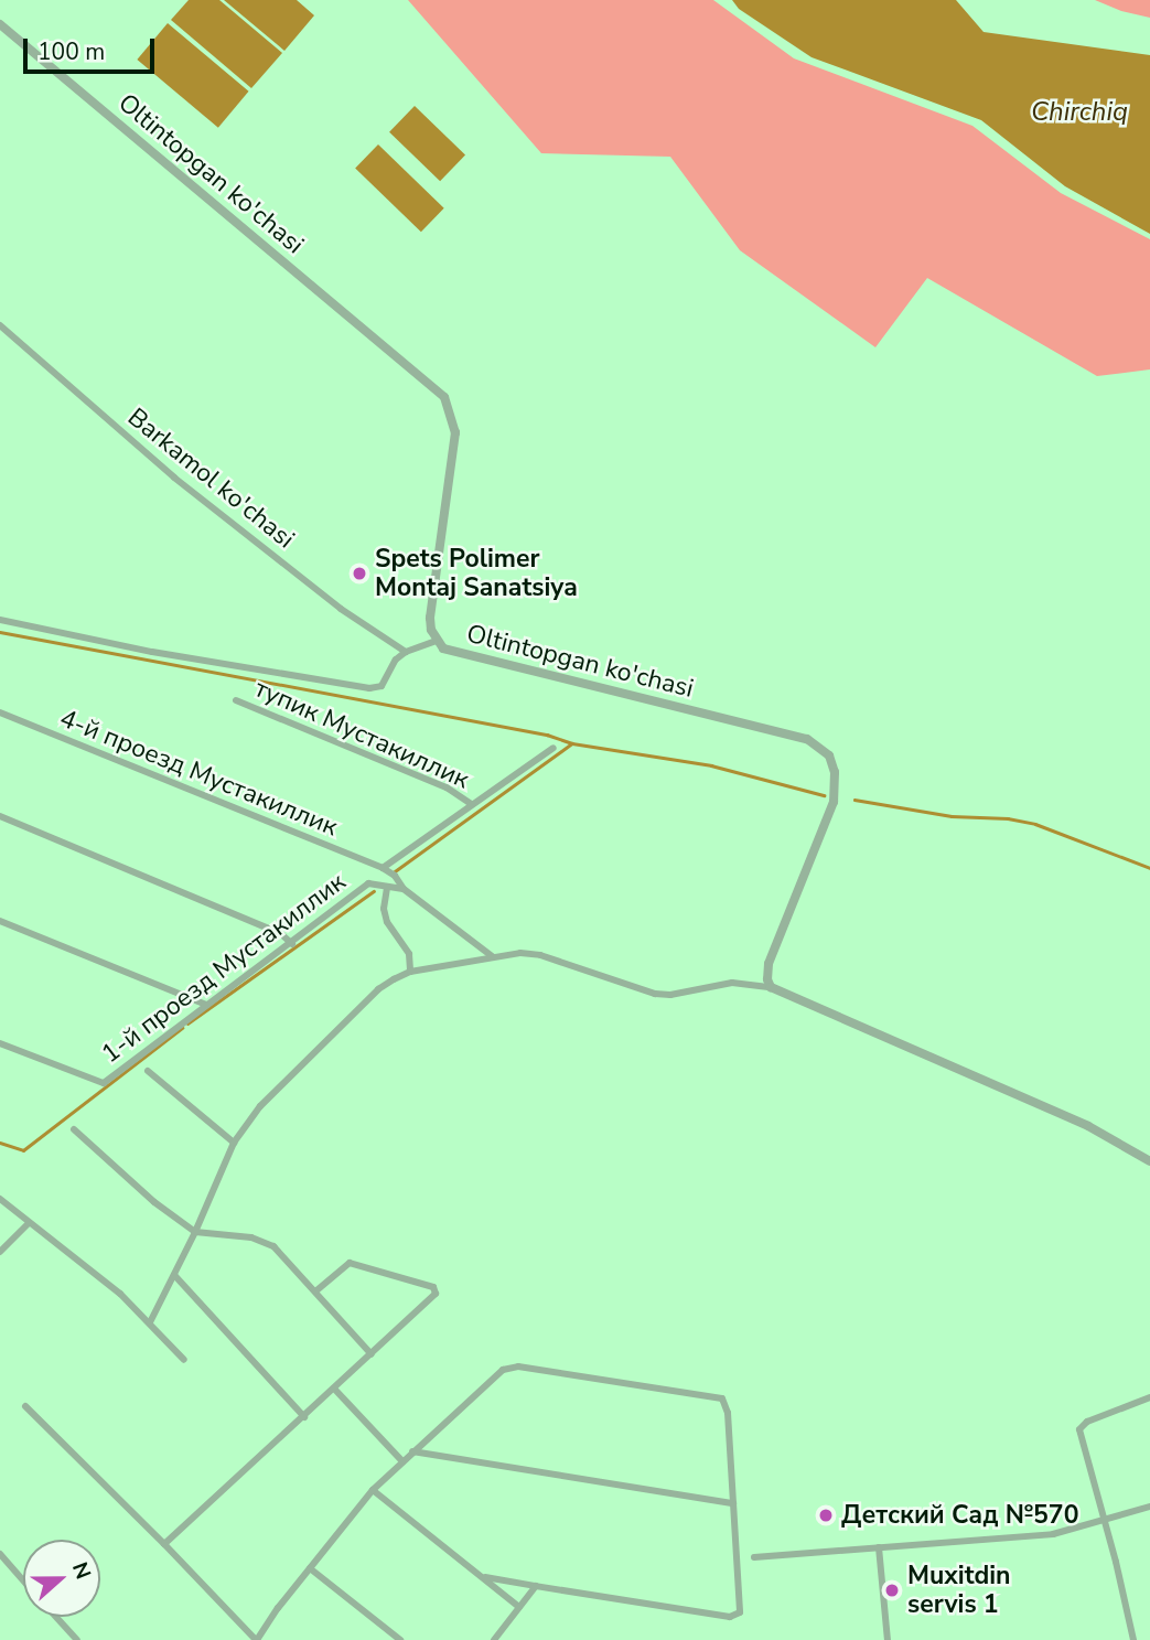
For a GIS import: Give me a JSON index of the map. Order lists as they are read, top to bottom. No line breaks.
{"streets":{"street":["Oltintopgan ko'chasi","Barkamol ko'chasi","тупик Мустакиллик","4-й проезд Мустакиллик","1-й проезд Мустакиллик"]},"water":["Chirchiq"],"places":["Spets Polimer Montaj Sanatsiya","Детский Сад №570","Muxitdin servis 1"],"scale_bar":"100 m","north":"right"}
